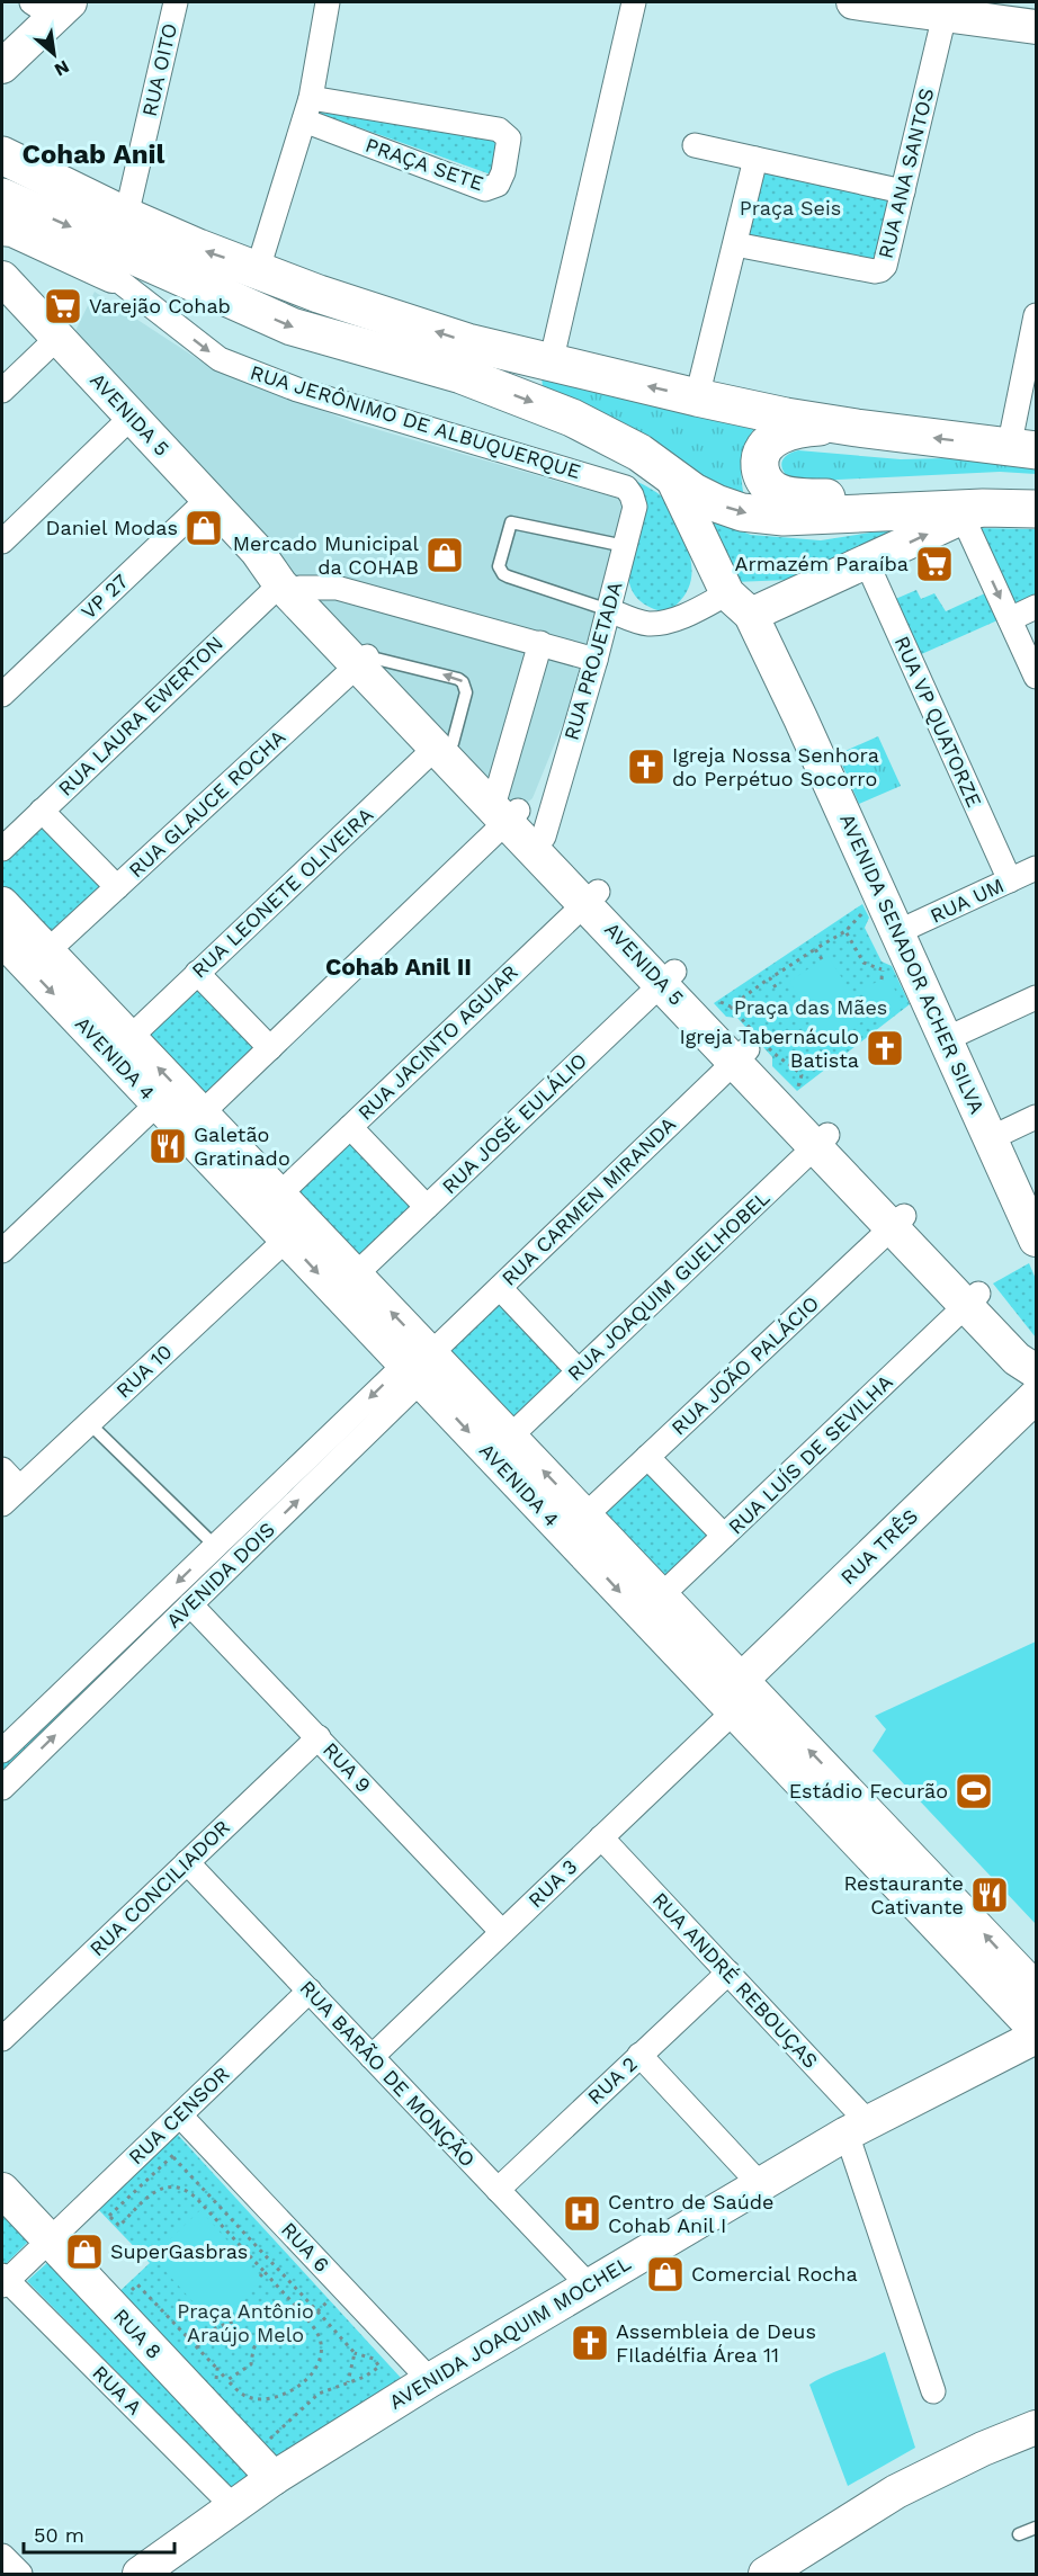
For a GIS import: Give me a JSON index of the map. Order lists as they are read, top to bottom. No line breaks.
{"streets":{"street":["RUA OITO","PRAÇA SETE","RUA ANA SANTOS","AVENIDA 5","RUA JERÔNIMO DE ALBUQUERQUE","VP 27","RUA PROJETADA","RUA LAURA EWERTON","RUA VP QUATORZE","RUA GLAUCE ROCHA","RUA LEONETE OLIVEIRA","RUA UM","AVENIDA SENADOR ACHER SILVA","RUA JACINTO AGUIAR","AVENIDA 4","RUA JOSÉ EULÁLIO","RUA CARMEN MIRANDA","RUA JOAQUIM GUELHOBEL","RUA JOÃO PALÁCIO","RUA 10","RUA LUÍS DE SEVILHA","RUA TRÊS","AVENIDA DOIS","RUA 9","RUA 3","RUA CONCILIADOR","RUA ANDRÉ REBOUÇAS","RUA BARÃO DE MONÇÃO","RUA 2","RUA CENSOR","RUA 6","AVENIDA JOAQUIM MOCHEL","RUA 8","RUA A"]},"crossings":[["RUA OITO","RUA JERÔNIMO DE ALBUQUERQUE"],["AVENIDA 5","VP 27"],["AVENIDA 5","RUA PROJETADA"],["AVENIDA 5","RUA LAURA EWERTON"],["AVENIDA 5","RUA GLAUCE ROCHA"],["AVENIDA 5","RUA LEONETE OLIVEIRA"],["AVENIDA 5","RUA JACINTO AGUIAR"],["AVENIDA 5","RUA JOSÉ EULÁLIO"],["AVENIDA 5","RUA CARMEN MIRANDA"],["AVENIDA 5","RUA JOAQUIM GUELHOBEL"],["AVENIDA 5","RUA JOÃO PALÁCIO"],["AVENIDA 5","RUA LUÍS DE SEVILHA"],["RUA JERÔNIMO DE ALBUQUERQUE","RUA PROJETADA"],["RUA VP QUATORZE","RUA UM"],["RUA GLAUCE ROCHA","AVENIDA 4"],["RUA LEONETE OLIVEIRA","AVENIDA 4"],["RUA UM","AVENIDA SENADOR ACHER SILVA"],["RUA JACINTO AGUIAR","AVENIDA 4"],["AVENIDA 4","RUA JOSÉ EULÁLIO"],["AVENIDA 4","RUA CARMEN MIRANDA"],["AVENIDA 4","RUA JOAQUIM GUELHOBEL"],["AVENIDA 4","RUA JOÃO PALÁCIO"],["AVENIDA 4","RUA 10"],["AVENIDA 4","RUA LUÍS DE SEVILHA"],["AVENIDA 4","RUA TRÊS"],["AVENIDA 4","AVENIDA DOIS"],["AVENIDA 4","RUA 3"],["RUA CARMEN MIRANDA","AVENIDA DOIS"],["RUA TRÊS","RUA 3"],["AVENIDA DOIS","RUA 9"],["RUA 9","RUA 3"],["RUA 9","RUA CONCILIADOR"],["RUA 3","RUA ANDRÉ REBOUÇAS"],["RUA 3","RUA BARÃO DE MONÇÃO"],["RUA CONCILIADOR","RUA BARÃO DE MONÇÃO"],["RUA ANDRÉ REBOUÇAS","RUA 2"],["RUA ANDRÉ REBOUÇAS","AVENIDA JOAQUIM MOCHEL"],["RUA BARÃO DE MONÇÃO","RUA 2"],["RUA BARÃO DE MONÇÃO","RUA CENSOR"],["RUA BARÃO DE MONÇÃO","AVENIDA JOAQUIM MOCHEL"],["RUA CENSOR","RUA 6"],["RUA CENSOR","RUA 8"],["RUA CENSOR","RUA A"],["RUA 6","AVENIDA JOAQUIM MOCHEL"],["AVENIDA JOAQUIM MOCHEL","RUA 8"],["AVENIDA JOAQUIM MOCHEL","RUA A"]],"districts":["Cohab Anil","Cohab Anil II"],"parks":["Praça Seis","Praça das Mães","Praça Antônio Araújo Melo"],"places":{"supermarket":["Varejão Cohab","Armazém Paraíba"],"shop":["Daniel Modas","Mercado Municipal da COHAB","SuperGasbras","Comercial Rocha"],"church":["Igreja Nossa Senhora do Perpétuo Socorro","Igreja Tabernáculo Batista","Assembleia de Deus FIladélfia Área 11"],"restaurant":["Galetão Gratinado","Restaurante Cativante"],"sports":["Estádio Fecurão"],"hospital":["Centro de Saúde Cohab Anil I"]},"scale_bar":"50 m","north":"bottom right"}
